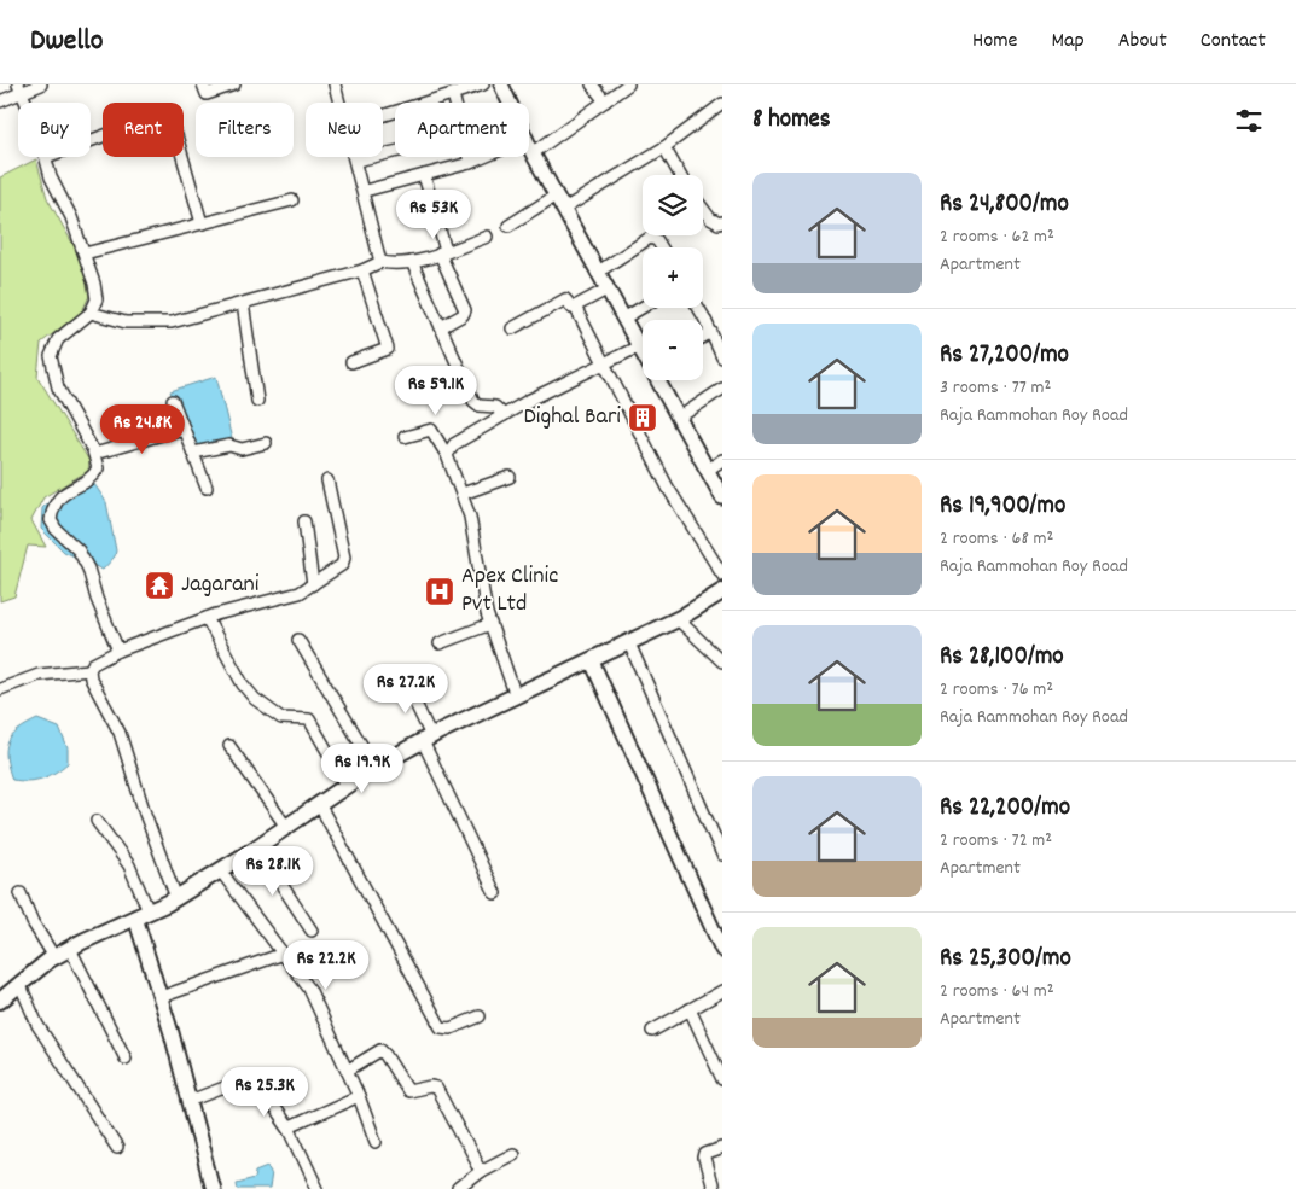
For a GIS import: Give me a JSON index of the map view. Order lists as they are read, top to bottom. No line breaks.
{"places":{"building":["Dighal Bari"],"temple":["Jagarani"],"hospital":["Apex Clinic Pvt Ltd"]},"page":{"header":"Dwello","nav":["Home","Map","About","Contact"],"heading":"8 homes","chip":["Buy","Rent","Filters","New","Apartment"],"list":[{"name":"Rs 24,800/mo","note":"2 rooms · 62 m² · Apartment"},{"name":"Rs 27,200/mo","note":"3 rooms · 77 m² · Raja Rammohan Roy Road"},{"name":"Rs 19,900/mo","note":"2 rooms · 68 m² · Raja Rammohan Roy Road"},{"name":"Rs 28,100/mo","note":"2 rooms · 76 m² · Raja Rammohan Roy Road"},{"name":"Rs 22,200/mo","note":"2 rooms · 72 m² · Apartment"},{"name":"Rs 25,300/mo","note":"2 rooms · 64 m² · Apartment"}],"map_buttons":["+","−"],"price":["Rs 53K","Rs 59.1K","Rs 24.8K","Rs 27.2K","Rs 19.9K","Rs 28.1K","Rs 22.2K","Rs 25.3K"]}}
